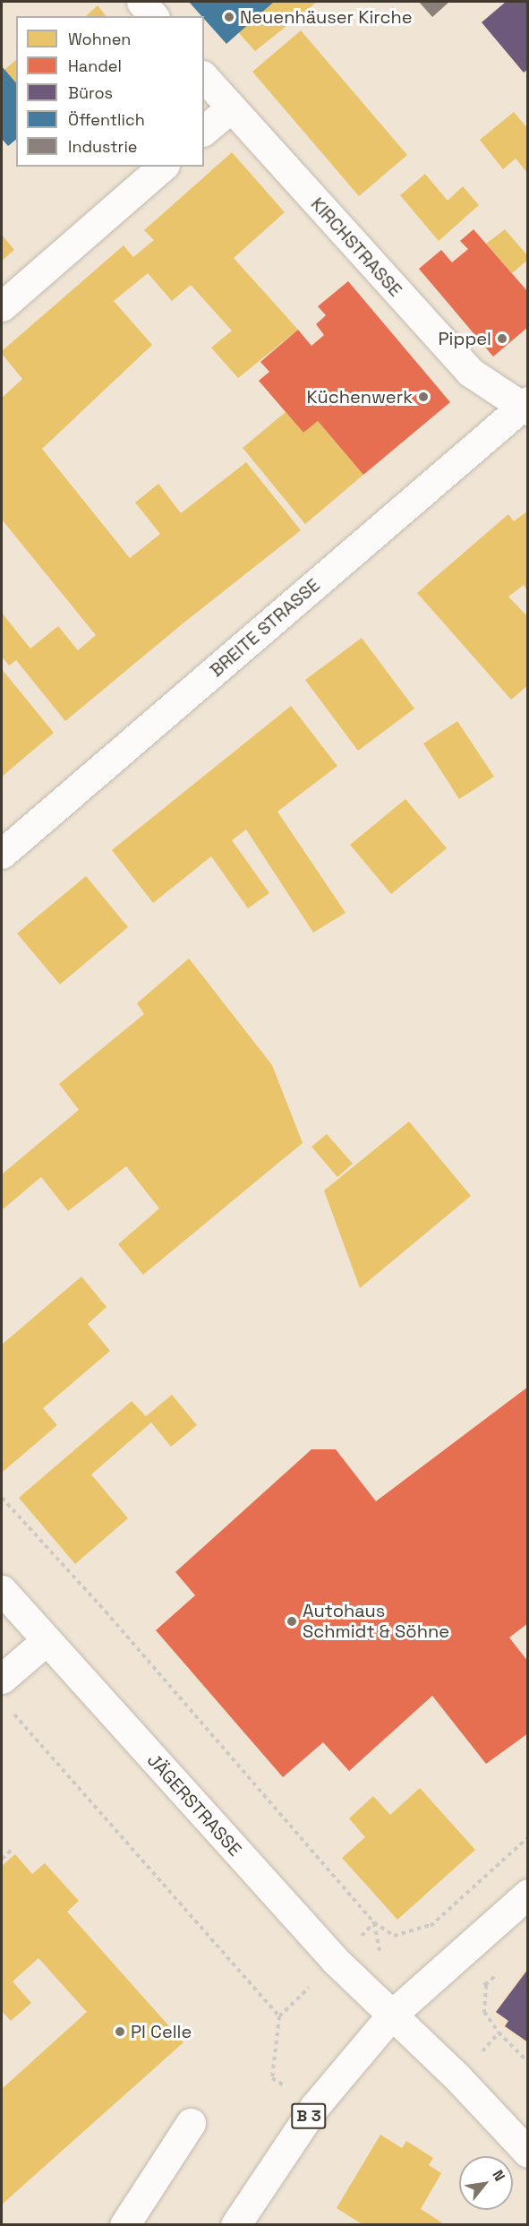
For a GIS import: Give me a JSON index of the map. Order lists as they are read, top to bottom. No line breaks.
{"streets":{"street":["KIRCHSTRASSE","BREITE STRASSE","JÄGERSTRASSE","B 3"]},"crossings":[["KIRCHSTRASSE","BREITE STRASSE"],["JÄGERSTRASSE","B 3"]],"places":["Neuenhäuser Kirche","Pippel","Küchenwerk","Autohaus Schmidt & Söhne","PI Celle"],"legend":["Wohnen","Handel","Büros","Öffentlich","Industrie"],"north":"top right"}
